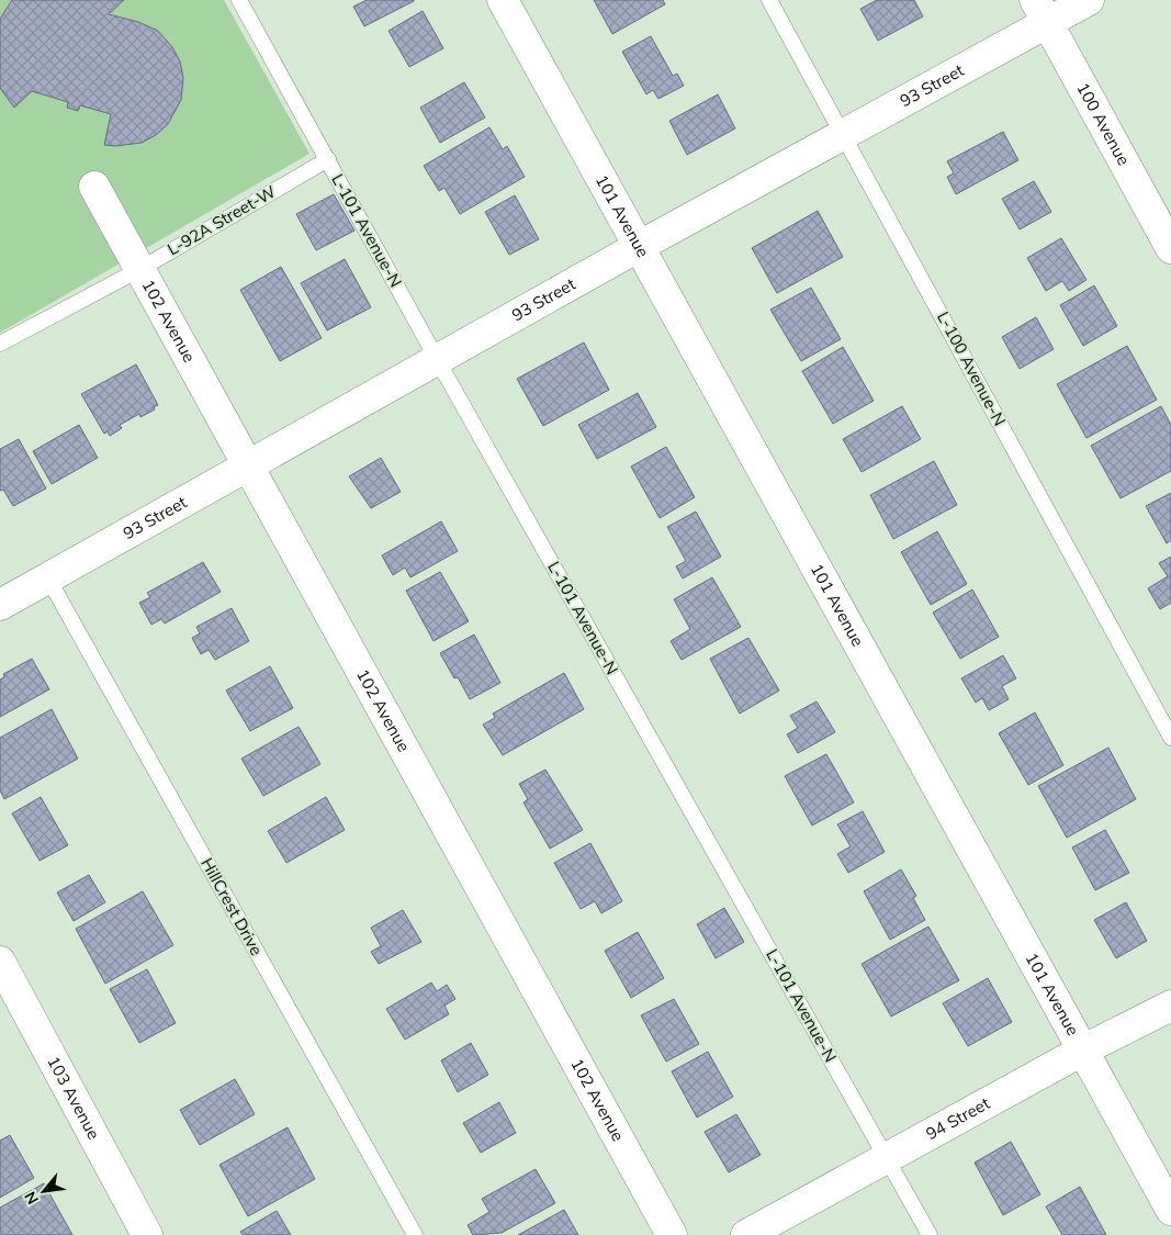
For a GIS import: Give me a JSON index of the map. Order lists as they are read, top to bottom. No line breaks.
{"streets":{"street":["93 Street","100 Avenue","101 Avenue","102 Avenue","103 Avenue","94 Street"],"lane":["L-92A Street-W","L-101 Avenue-N","L-100 Avenue-N","HillCrest Drive"]},"crossings":[["93 Street","100 Avenue"],["93 Street","101 Avenue"],["93 Street","L-101 Avenue-N"],["93 Street","102 Avenue"],["93 Street","L-100 Avenue-N"],["93 Street","HillCrest Drive"],["101 Avenue","94 Street"],["L-92A Street-W","L-101 Avenue-N"],["L-92A Street-W","102 Avenue"],["L-101 Avenue-N","94 Street"]],"north":"bottom left"}
